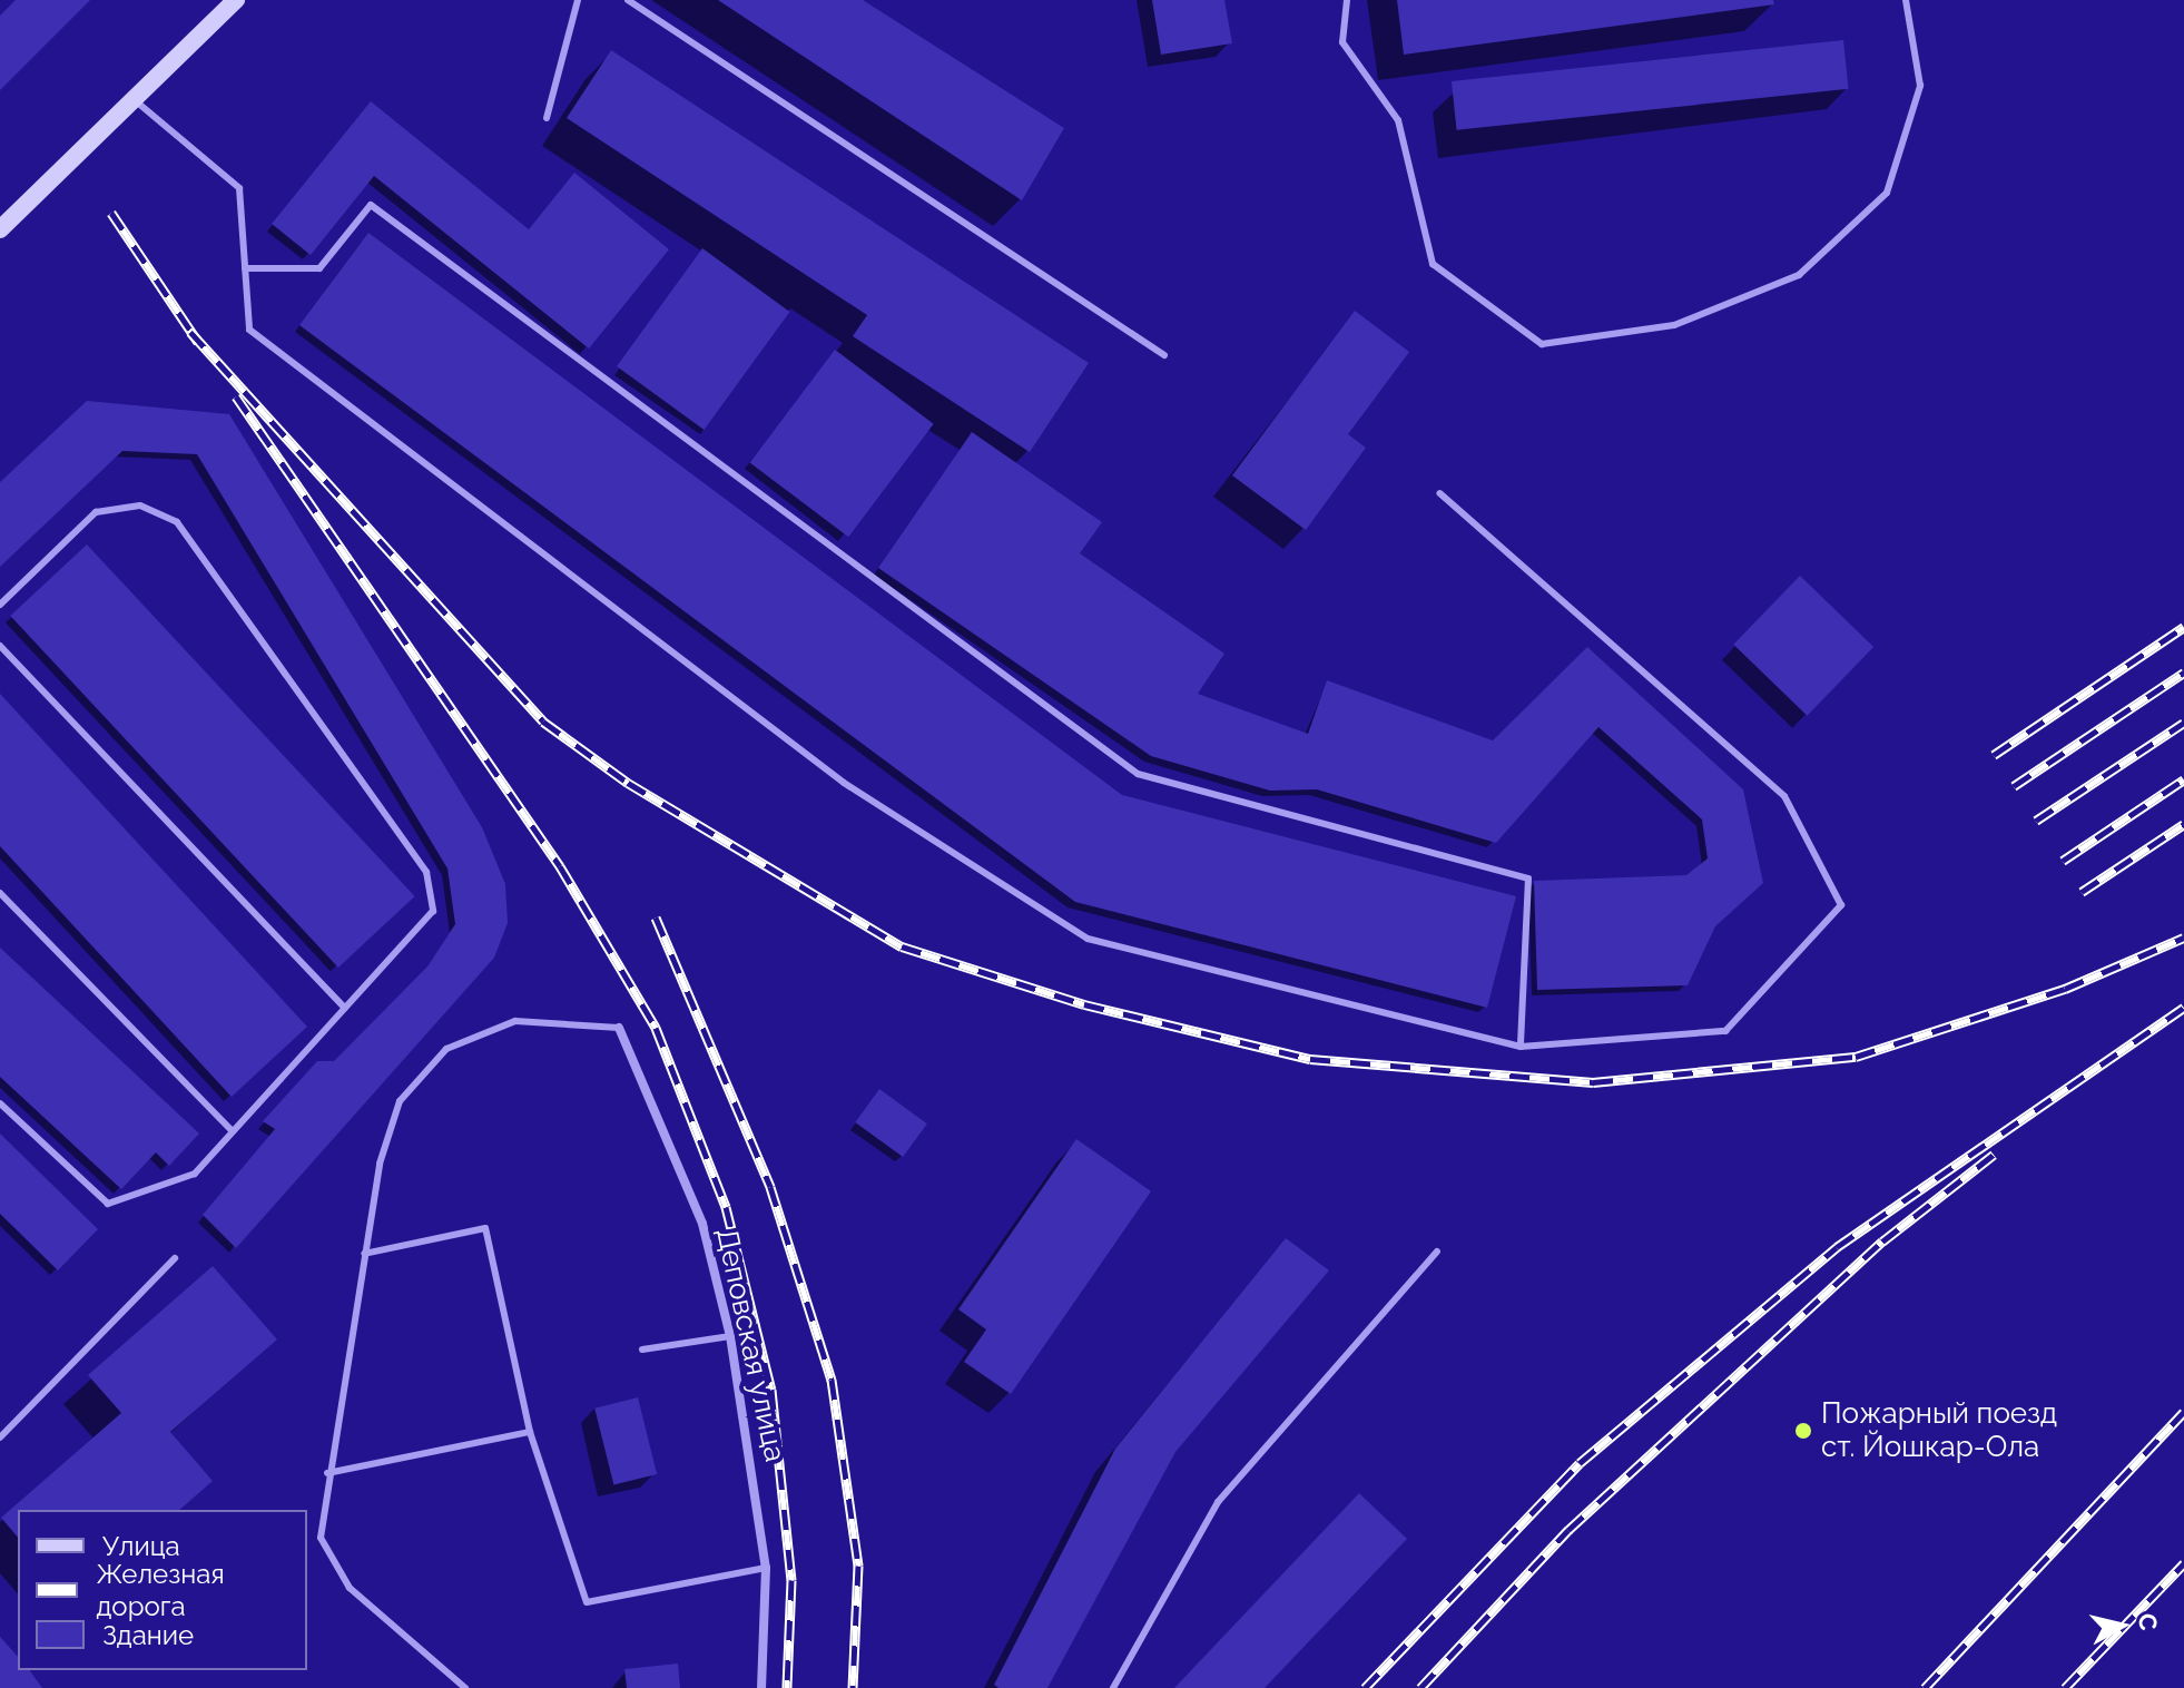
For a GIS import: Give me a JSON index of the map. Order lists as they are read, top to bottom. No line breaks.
{"streets":{"street":["Деповская улица"]},"places":["Пожарный поезд ст. Йошкар-Ола"],"legend":["Улица","Железная дорога","Здание"],"north":"right"}
